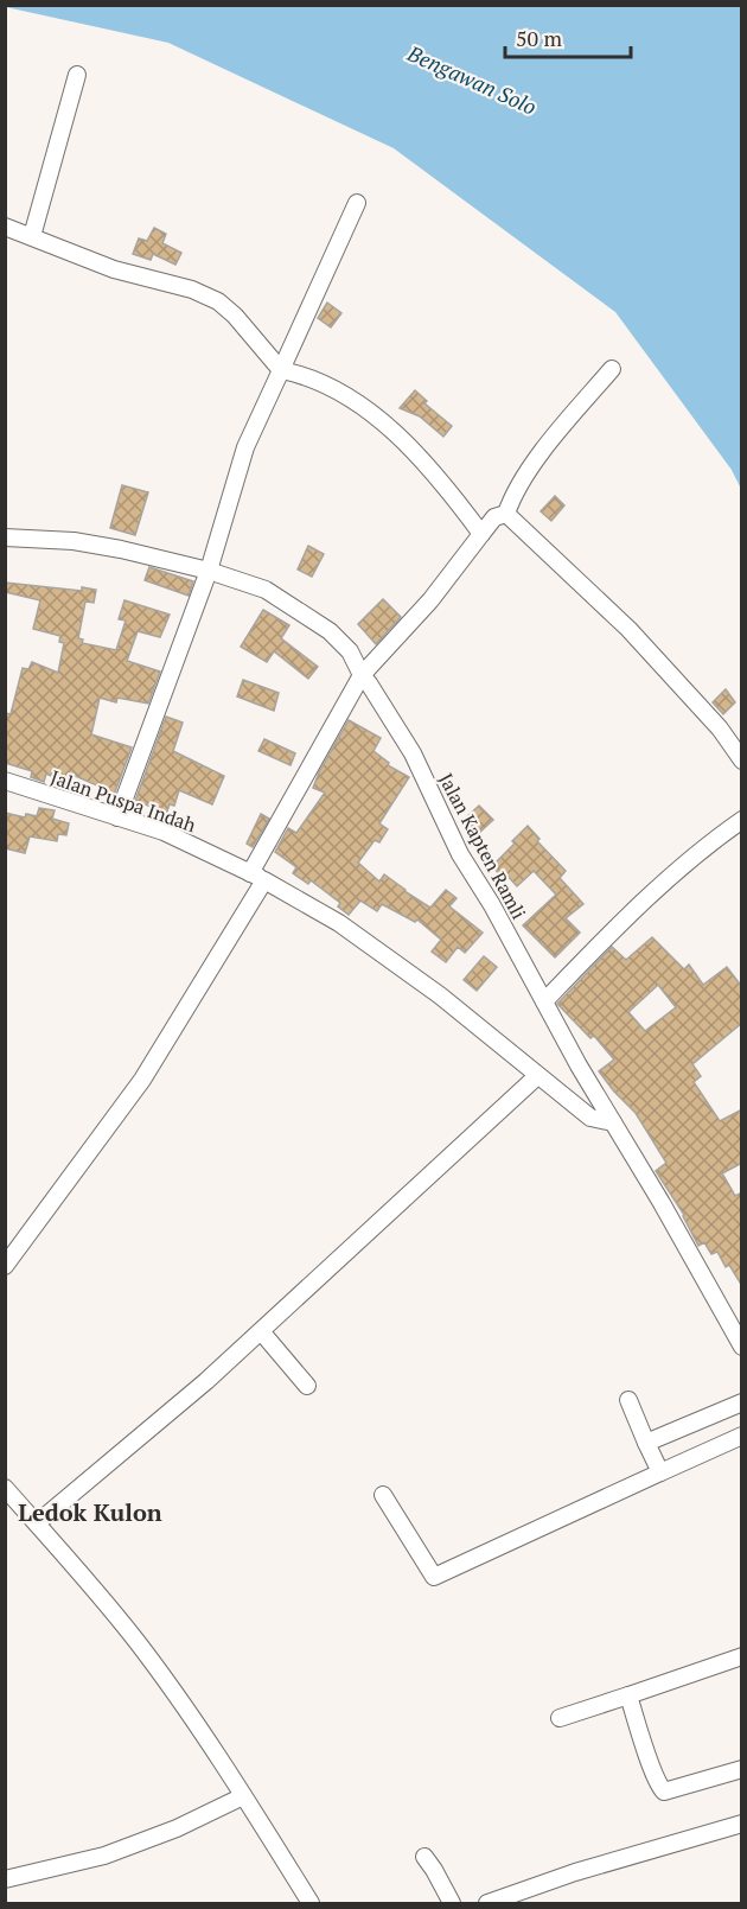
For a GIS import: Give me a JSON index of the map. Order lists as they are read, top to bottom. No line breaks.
{"streets":{"street":["Jalan Puspa Indah","Jalan Kapten Ramli"]},"crossings":[["Jalan Puspa Indah","Jalan Kapten Ramli"]],"districts":["Ledok Kulon"],"water":["Bengawan Solo"],"scale_bar":"50 m"}
